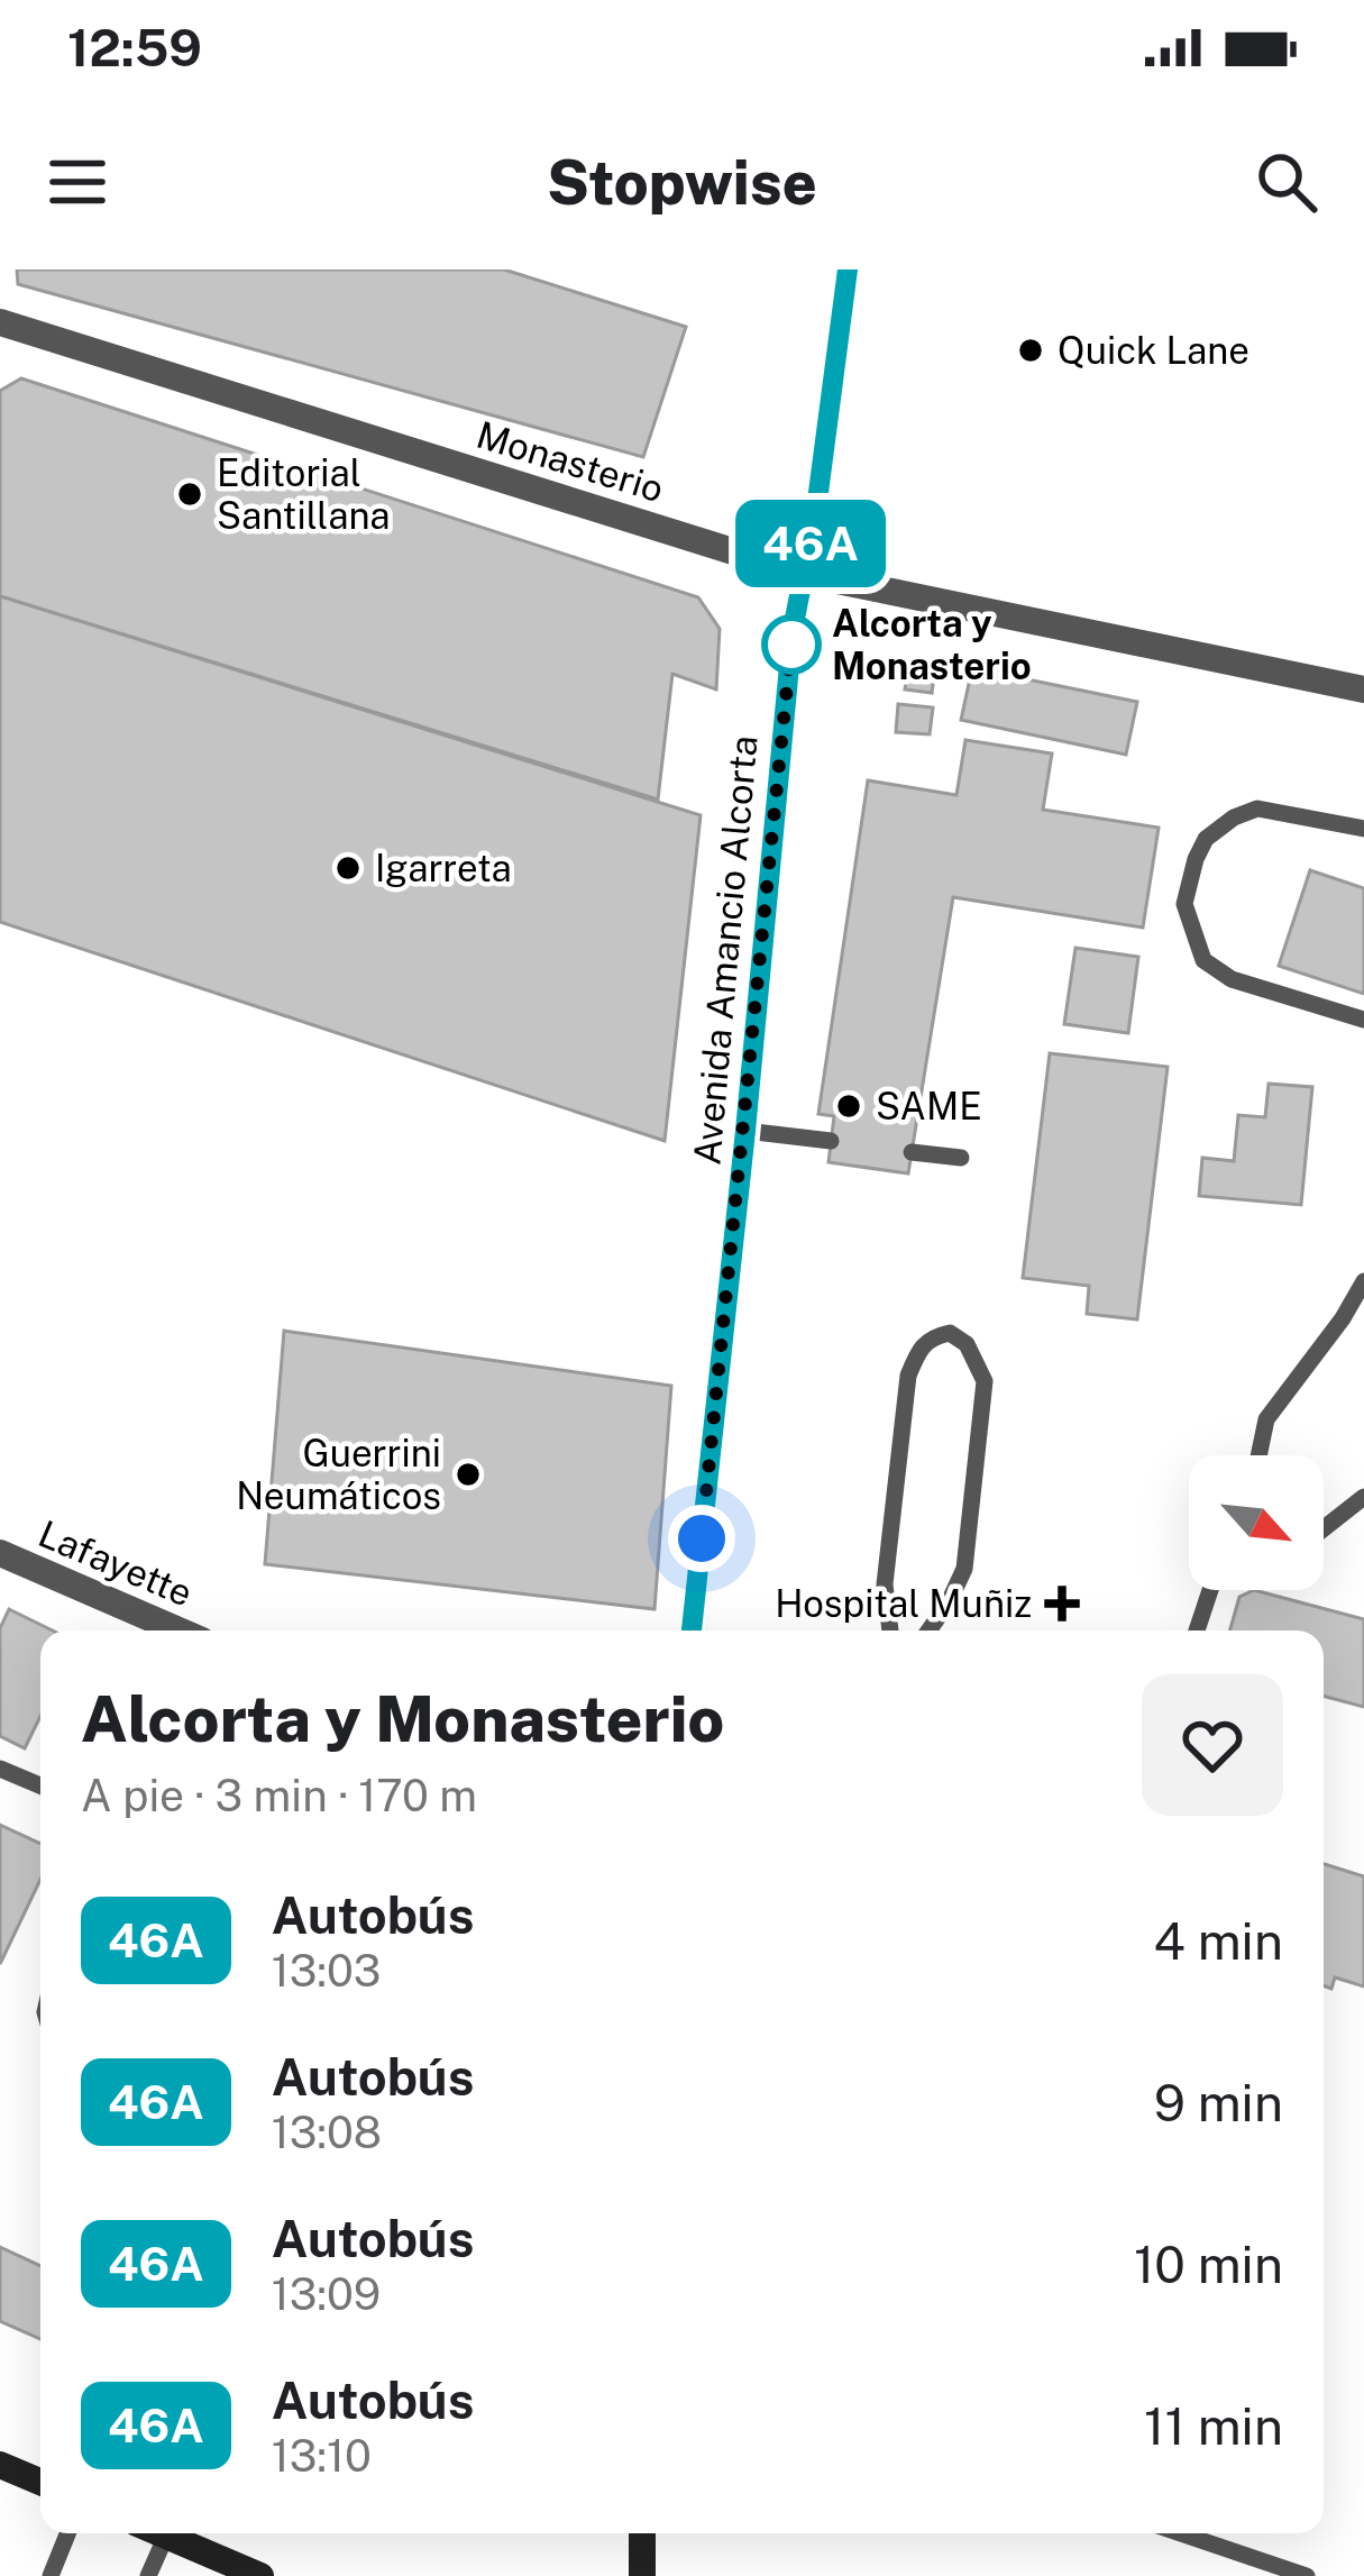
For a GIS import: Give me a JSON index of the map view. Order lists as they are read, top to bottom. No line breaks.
{"streets":{"main road":["Avenida Amancio Alcorta"],"street":["Monasterio","Lafayette"]},"crossings":[["Monasterio","Avenida Amancio Alcorta"]],"places":{"other":["Quick Lane","Editorial Santillana","Alcorta y Monasterio","Igarreta","SAME","Guerrini Neumáticos"],"health":["Hospital Muñiz"]},"lines":["bus line 46A"],"north":"bottom right","page":{"status":"12:59","header":"Stopwise","on_map":"46A","heading":["Alcorta y Monasterio","A pie · 3 min · 170 m"],"list":[{"mark":"46A","name":"Autobús","note":"13:03","value":"4 min"},{"mark":"46A","name":"Autobús","note":"13:08","value":"9 min"},{"mark":"46A","name":"Autobús","note":"13:09","value":"10 min"},{"mark":"46A","name":"Autobús","note":"13:10","value":"11 min"}]}}
